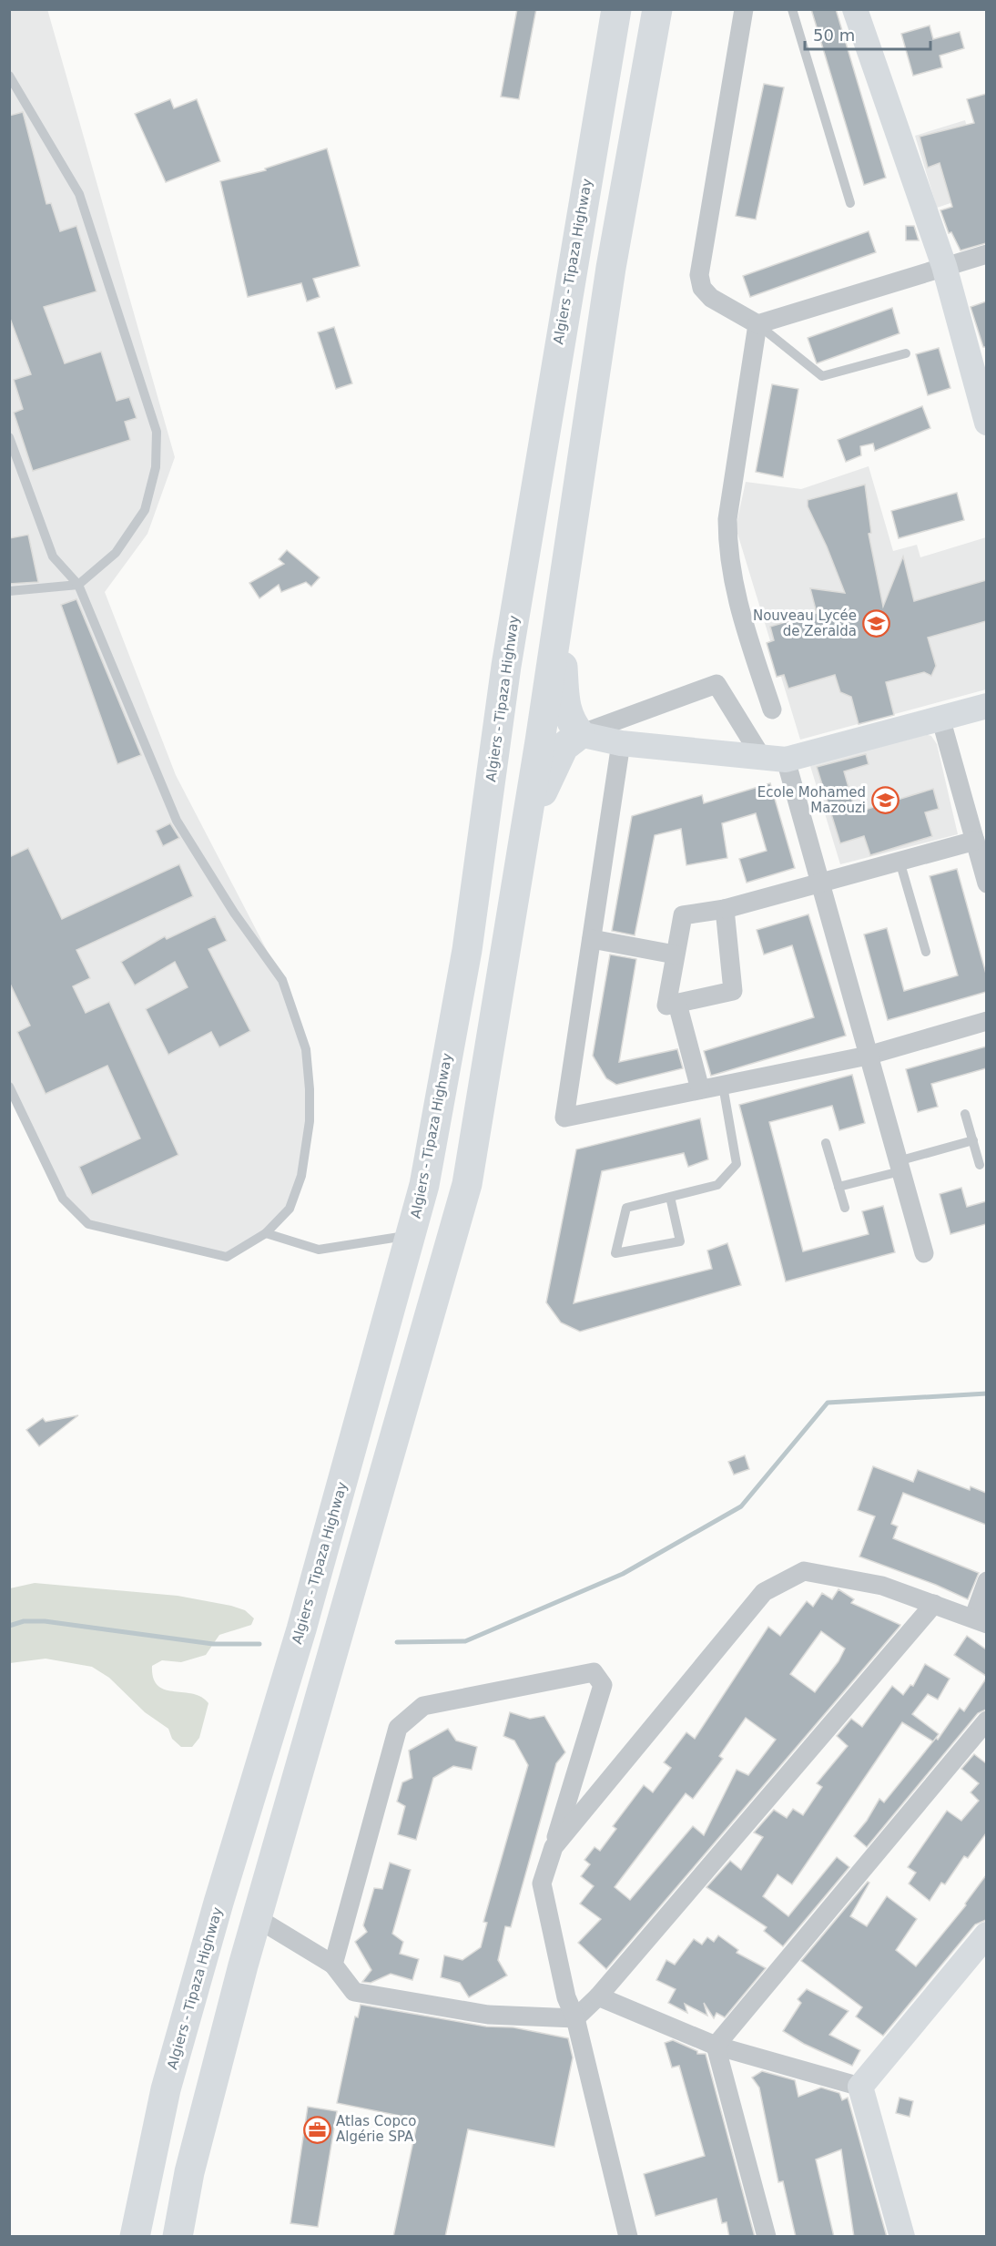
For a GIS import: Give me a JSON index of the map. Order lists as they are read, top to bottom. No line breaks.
{"streets":{"highway":["Algiers - Tipaza Highway"]},"places":{"school or university":["Nouveau Lycée de Zeralda","Ecole Mohamed Mazouzi"],"office":["Atlas Copco Algérie SPA"]},"scale_bar":"50 m"}
